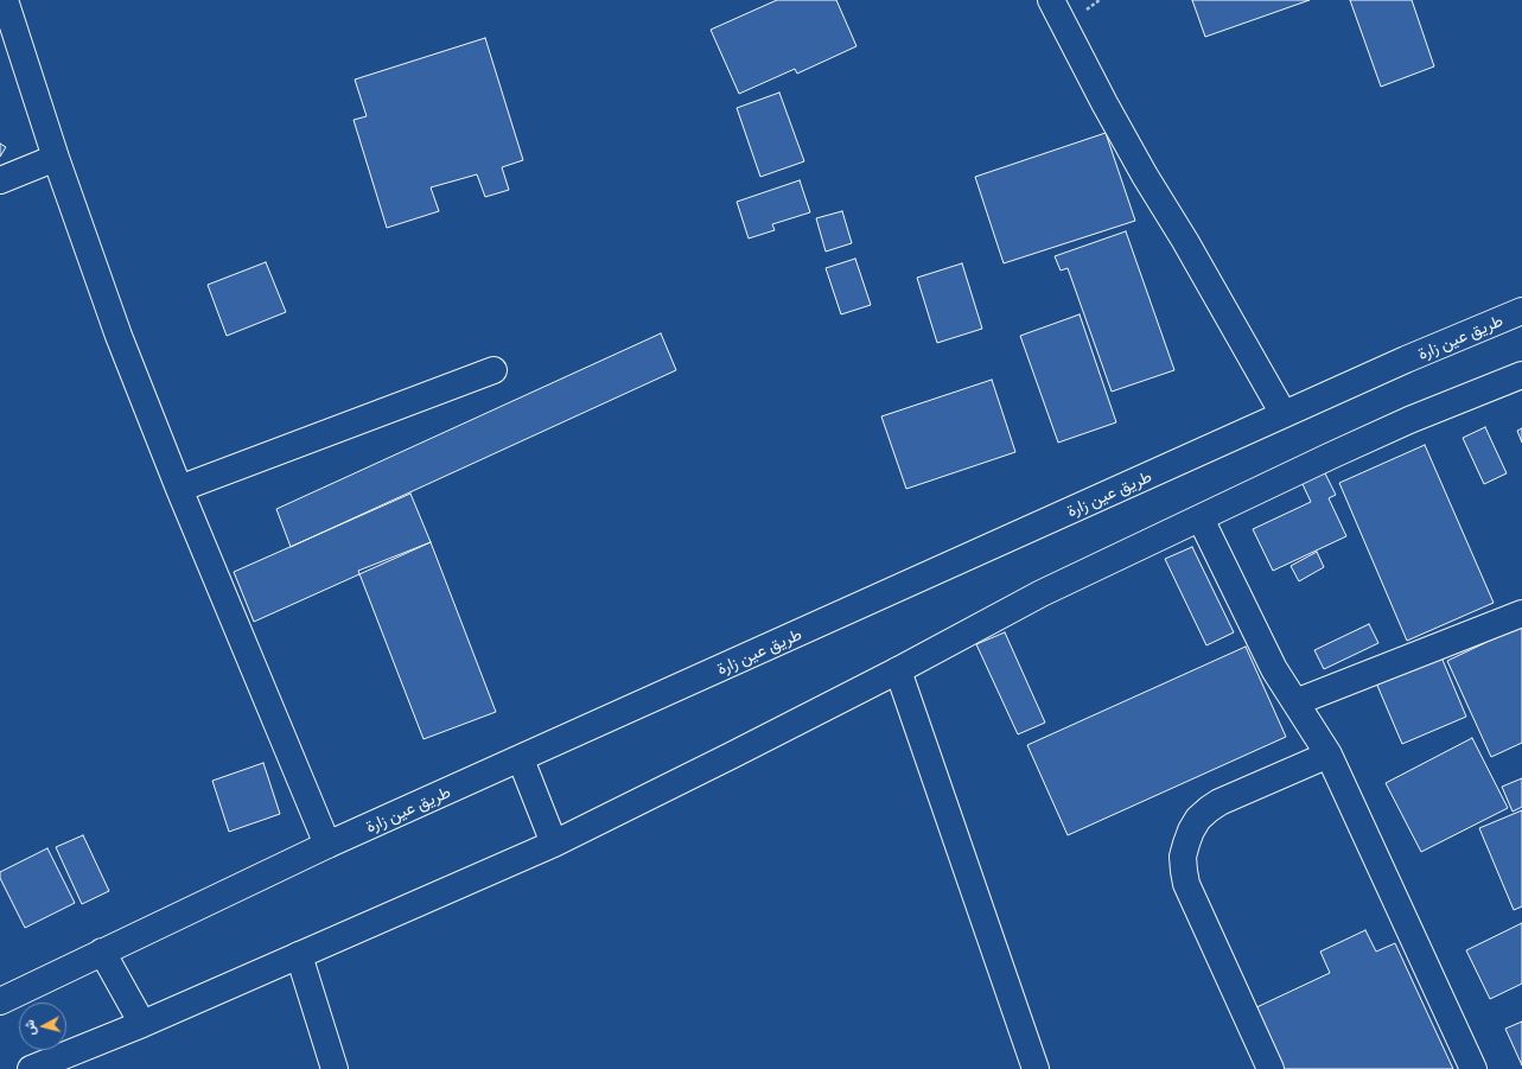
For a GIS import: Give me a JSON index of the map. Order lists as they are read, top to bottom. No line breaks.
{"streets":{"main road":["طريق عين زارة"]},"north":"left"}
